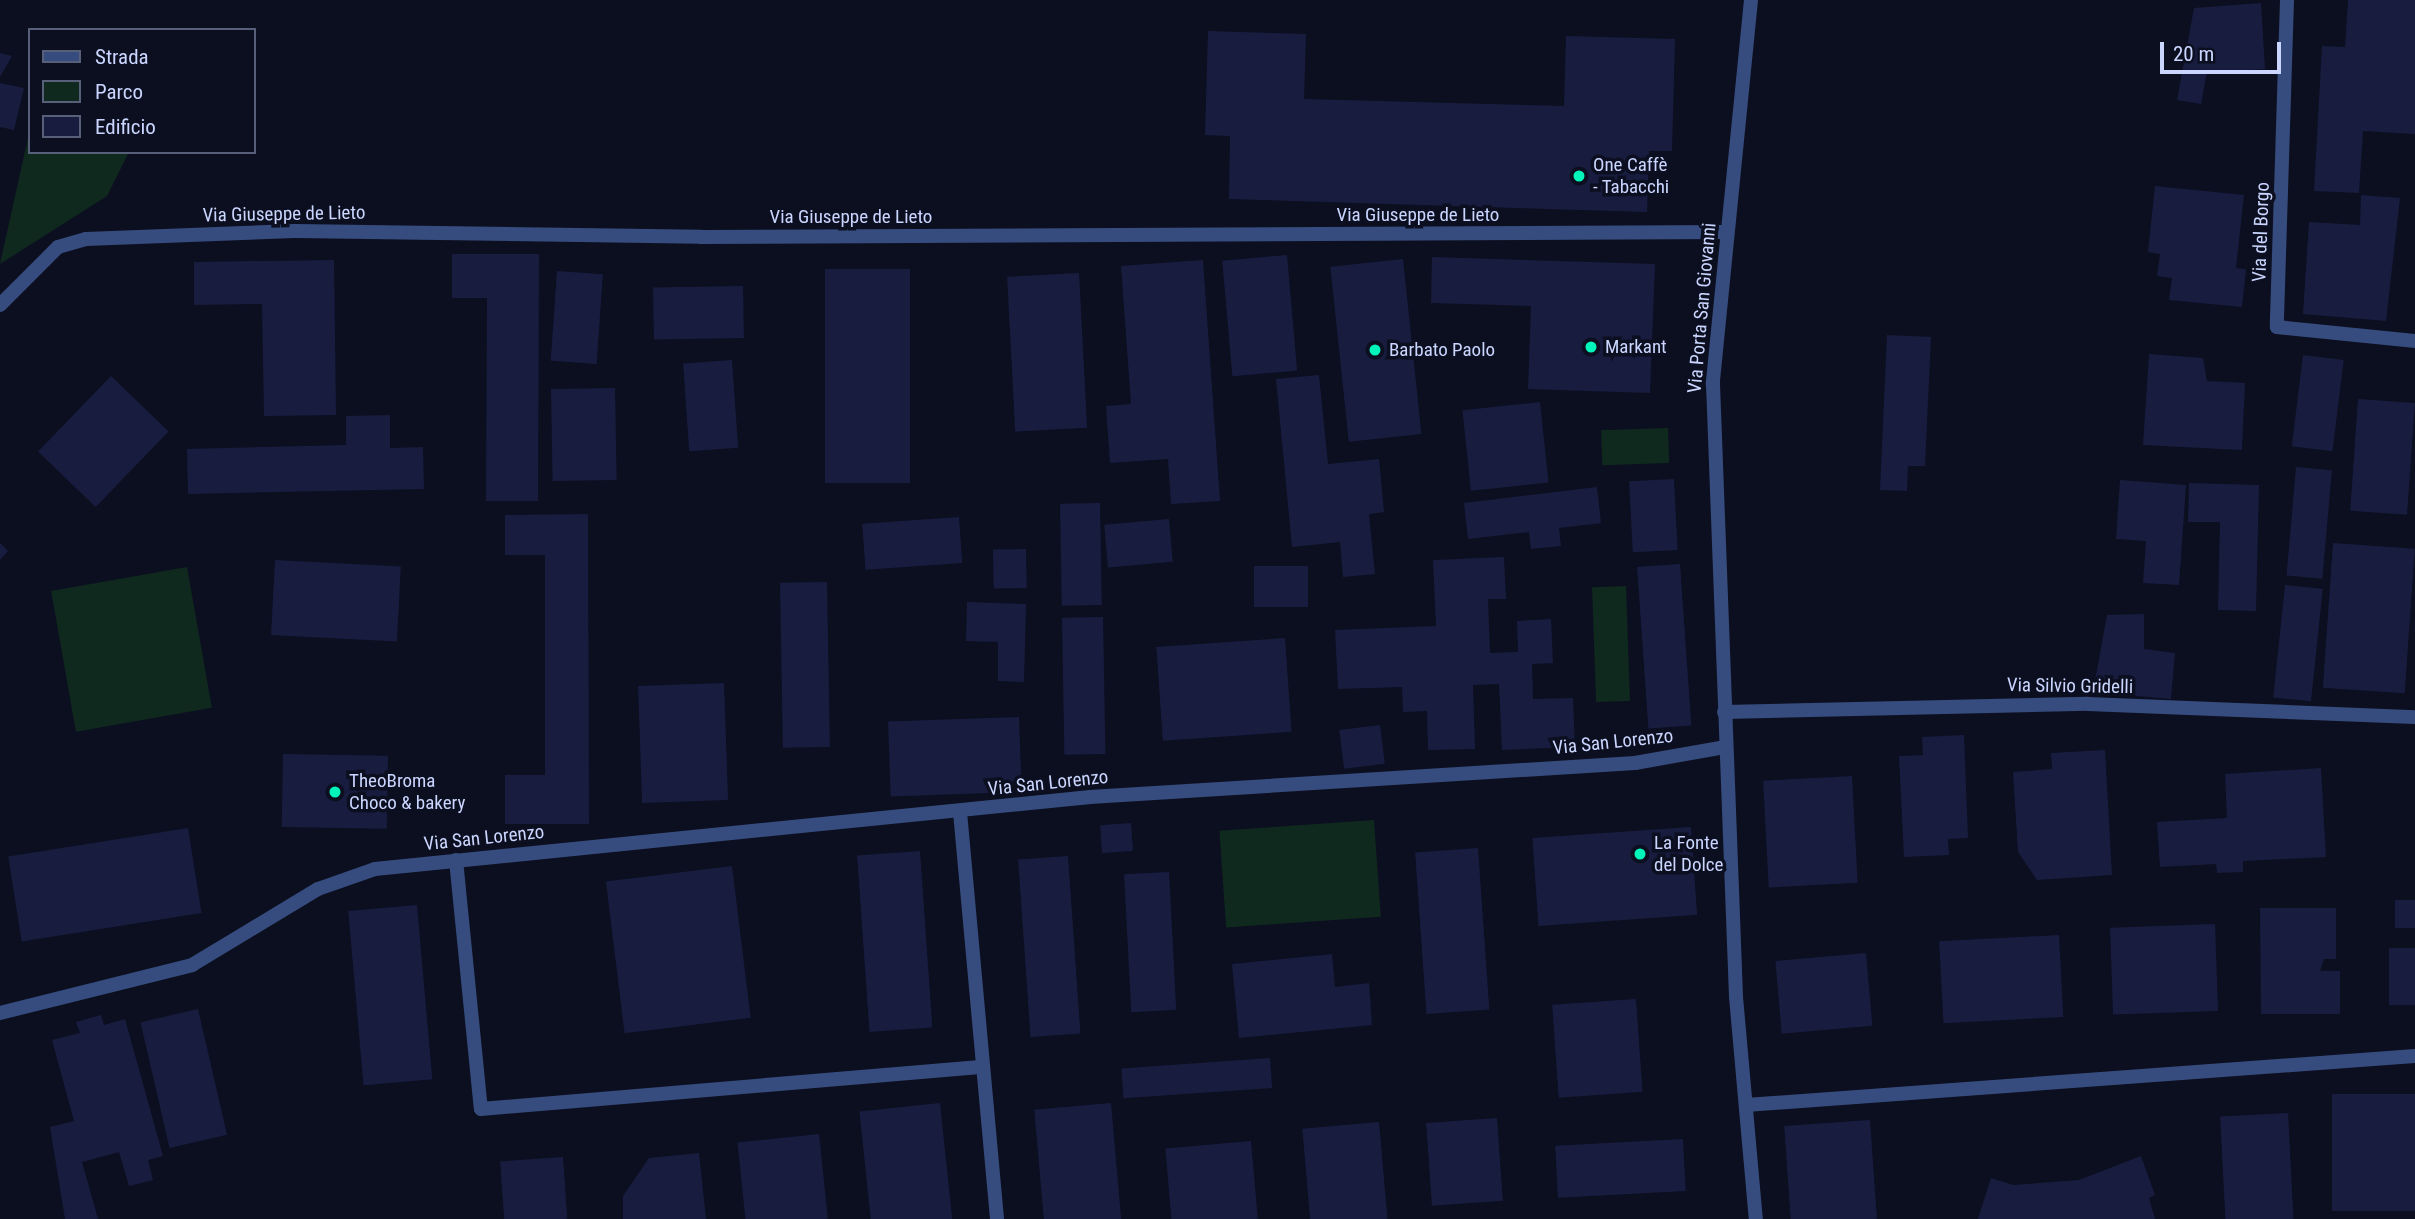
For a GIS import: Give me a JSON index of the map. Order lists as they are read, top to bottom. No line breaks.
{"streets":{"street":["Via Giuseppe de Lieto","Via del Borgo","Via Porta San Giovanni","Via Silvio Gridelli","Via San Lorenzo"]},"crossings":[["Via Giuseppe de Lieto","Via Porta San Giovanni"],["Via Porta San Giovanni","Via Silvio Gridelli"],["Via Porta San Giovanni","Via San Lorenzo"]],"places":["One Caffè - Tabacchi","Markant","Barbato Paolo","TheoBroma Choco & bakery","La Fonte del Dolce"],"legend":["Strada","Parco","Edificio"],"scale_bar":"20 m"}
